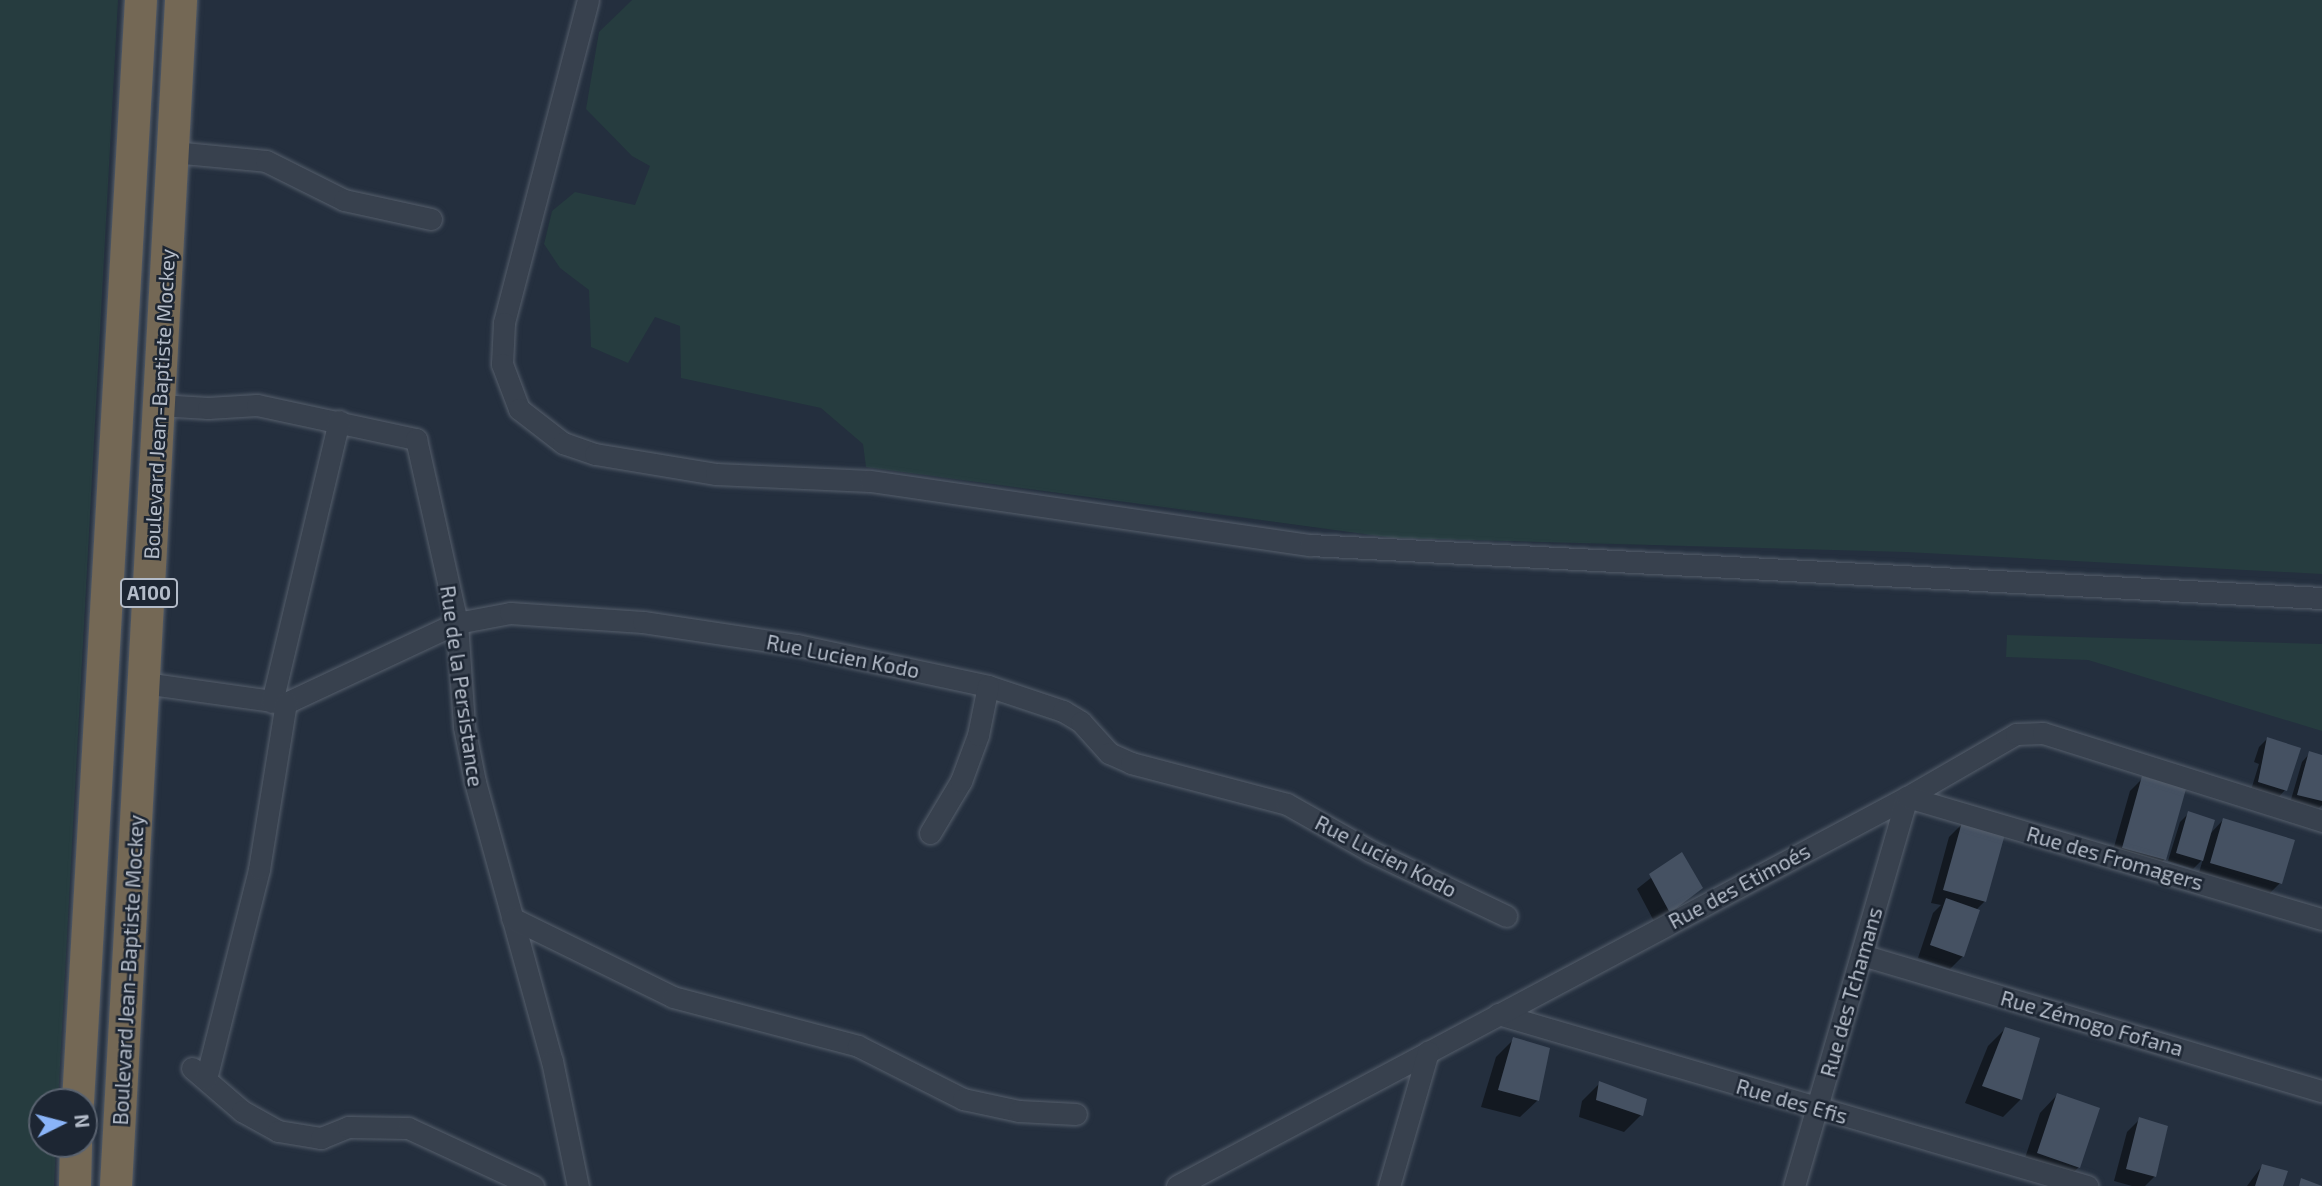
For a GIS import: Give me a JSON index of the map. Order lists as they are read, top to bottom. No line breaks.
{"streets":{"highway":["Boulevard Jean-Baptiste Mockey","A100"],"street":["Rue Lucien Kodo","Rue de la Persistance","Rue des Fromagers","Rue des Etimoés","Rue des Tchamans","Rue Zémogo Fofana","Rue des Efis"]},"crossings":[["Boulevard Jean-Baptiste Mockey","Rue de la Persistance"],["Rue Lucien Kodo","Rue de la Persistance"],["Rue des Fromagers","Rue des Etimoés"],["Rue des Fromagers","Rue des Tchamans"],["Rue des Etimoés","Rue des Tchamans"],["Rue des Etimoés","Rue des Efis"],["Rue des Tchamans","Rue Zémogo Fofana"],["Rue des Tchamans","Rue des Efis"]],"north":"right"}
